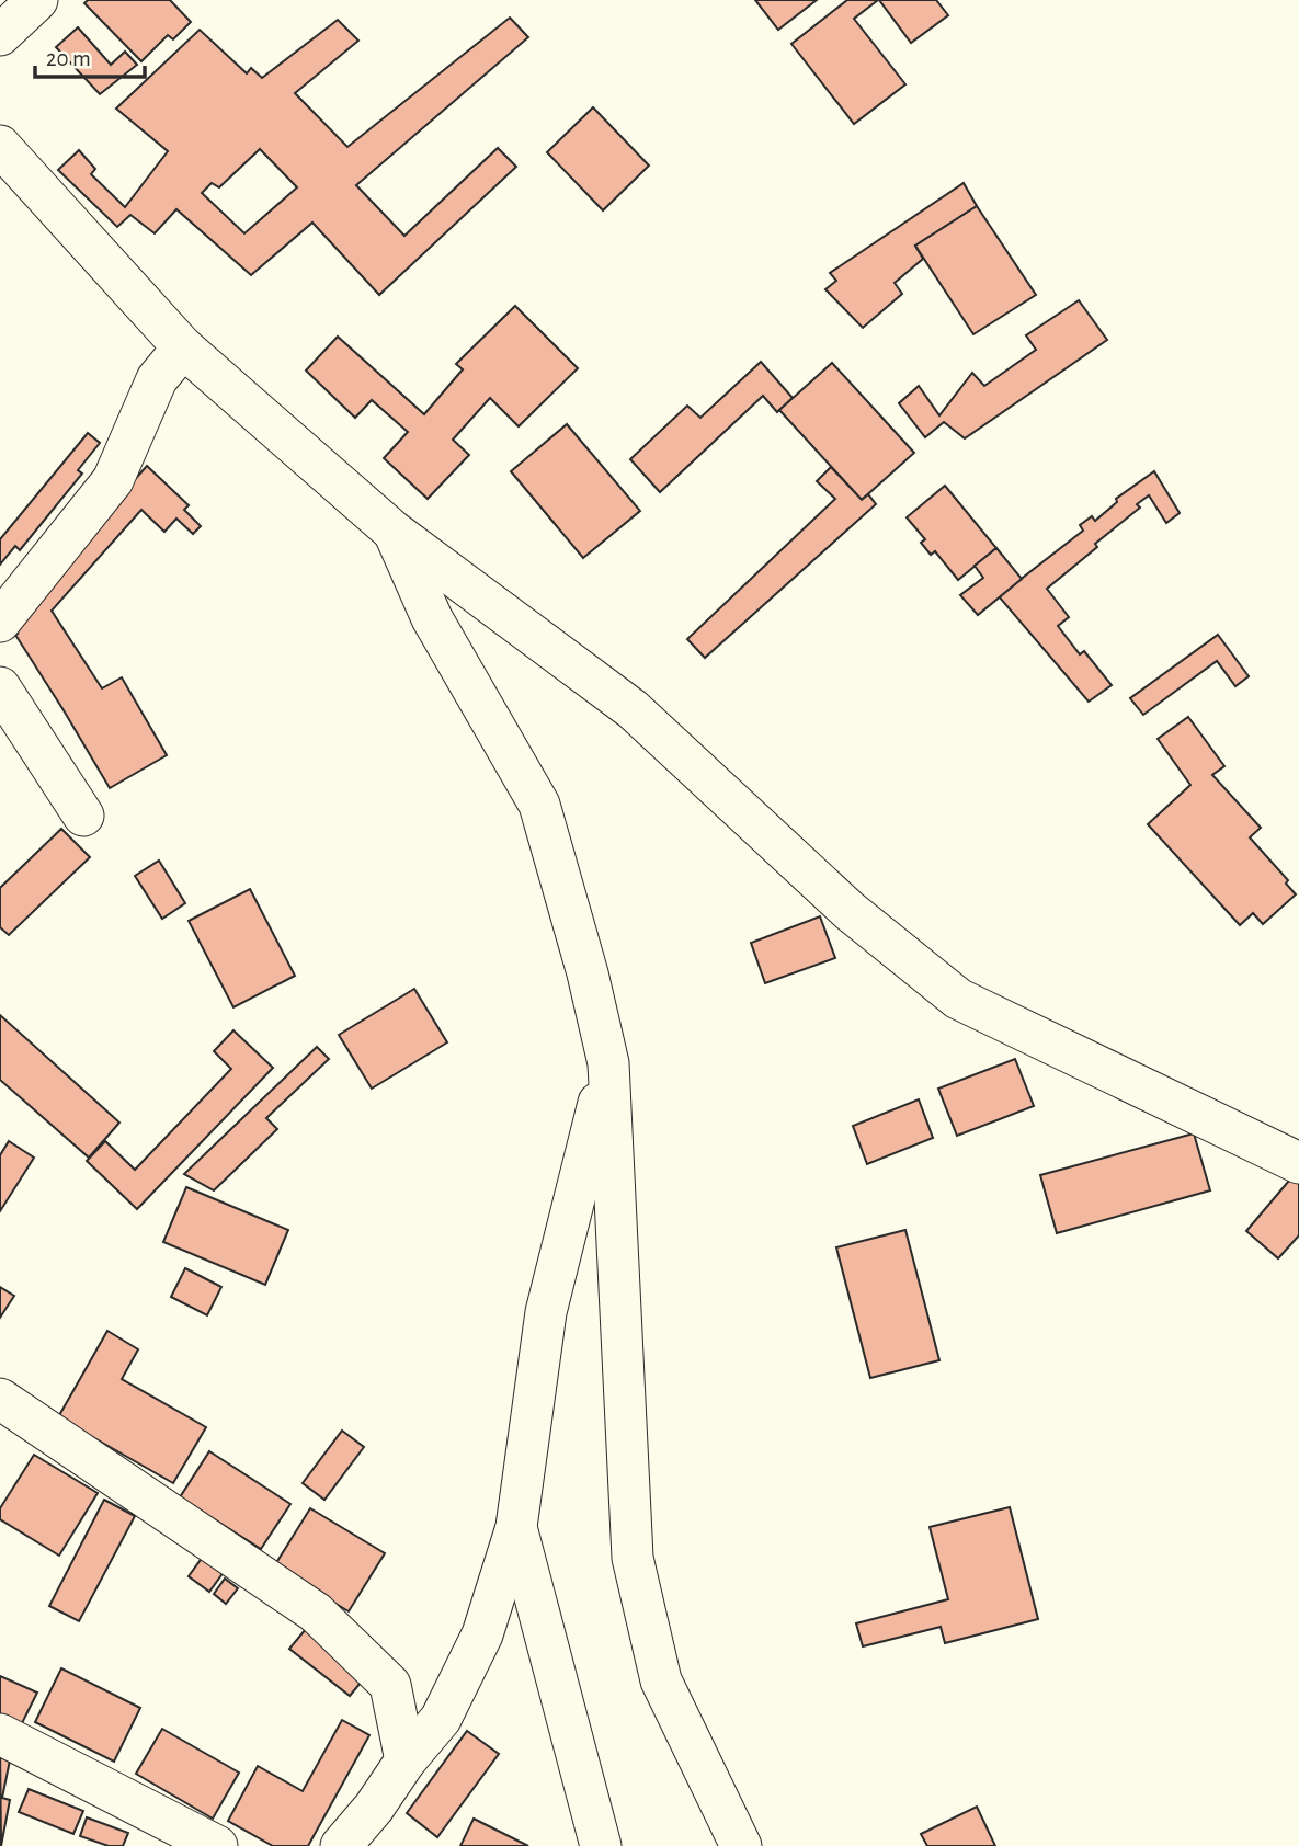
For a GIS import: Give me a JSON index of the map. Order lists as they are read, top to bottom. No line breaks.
{"scale_bar":"20 m"}
